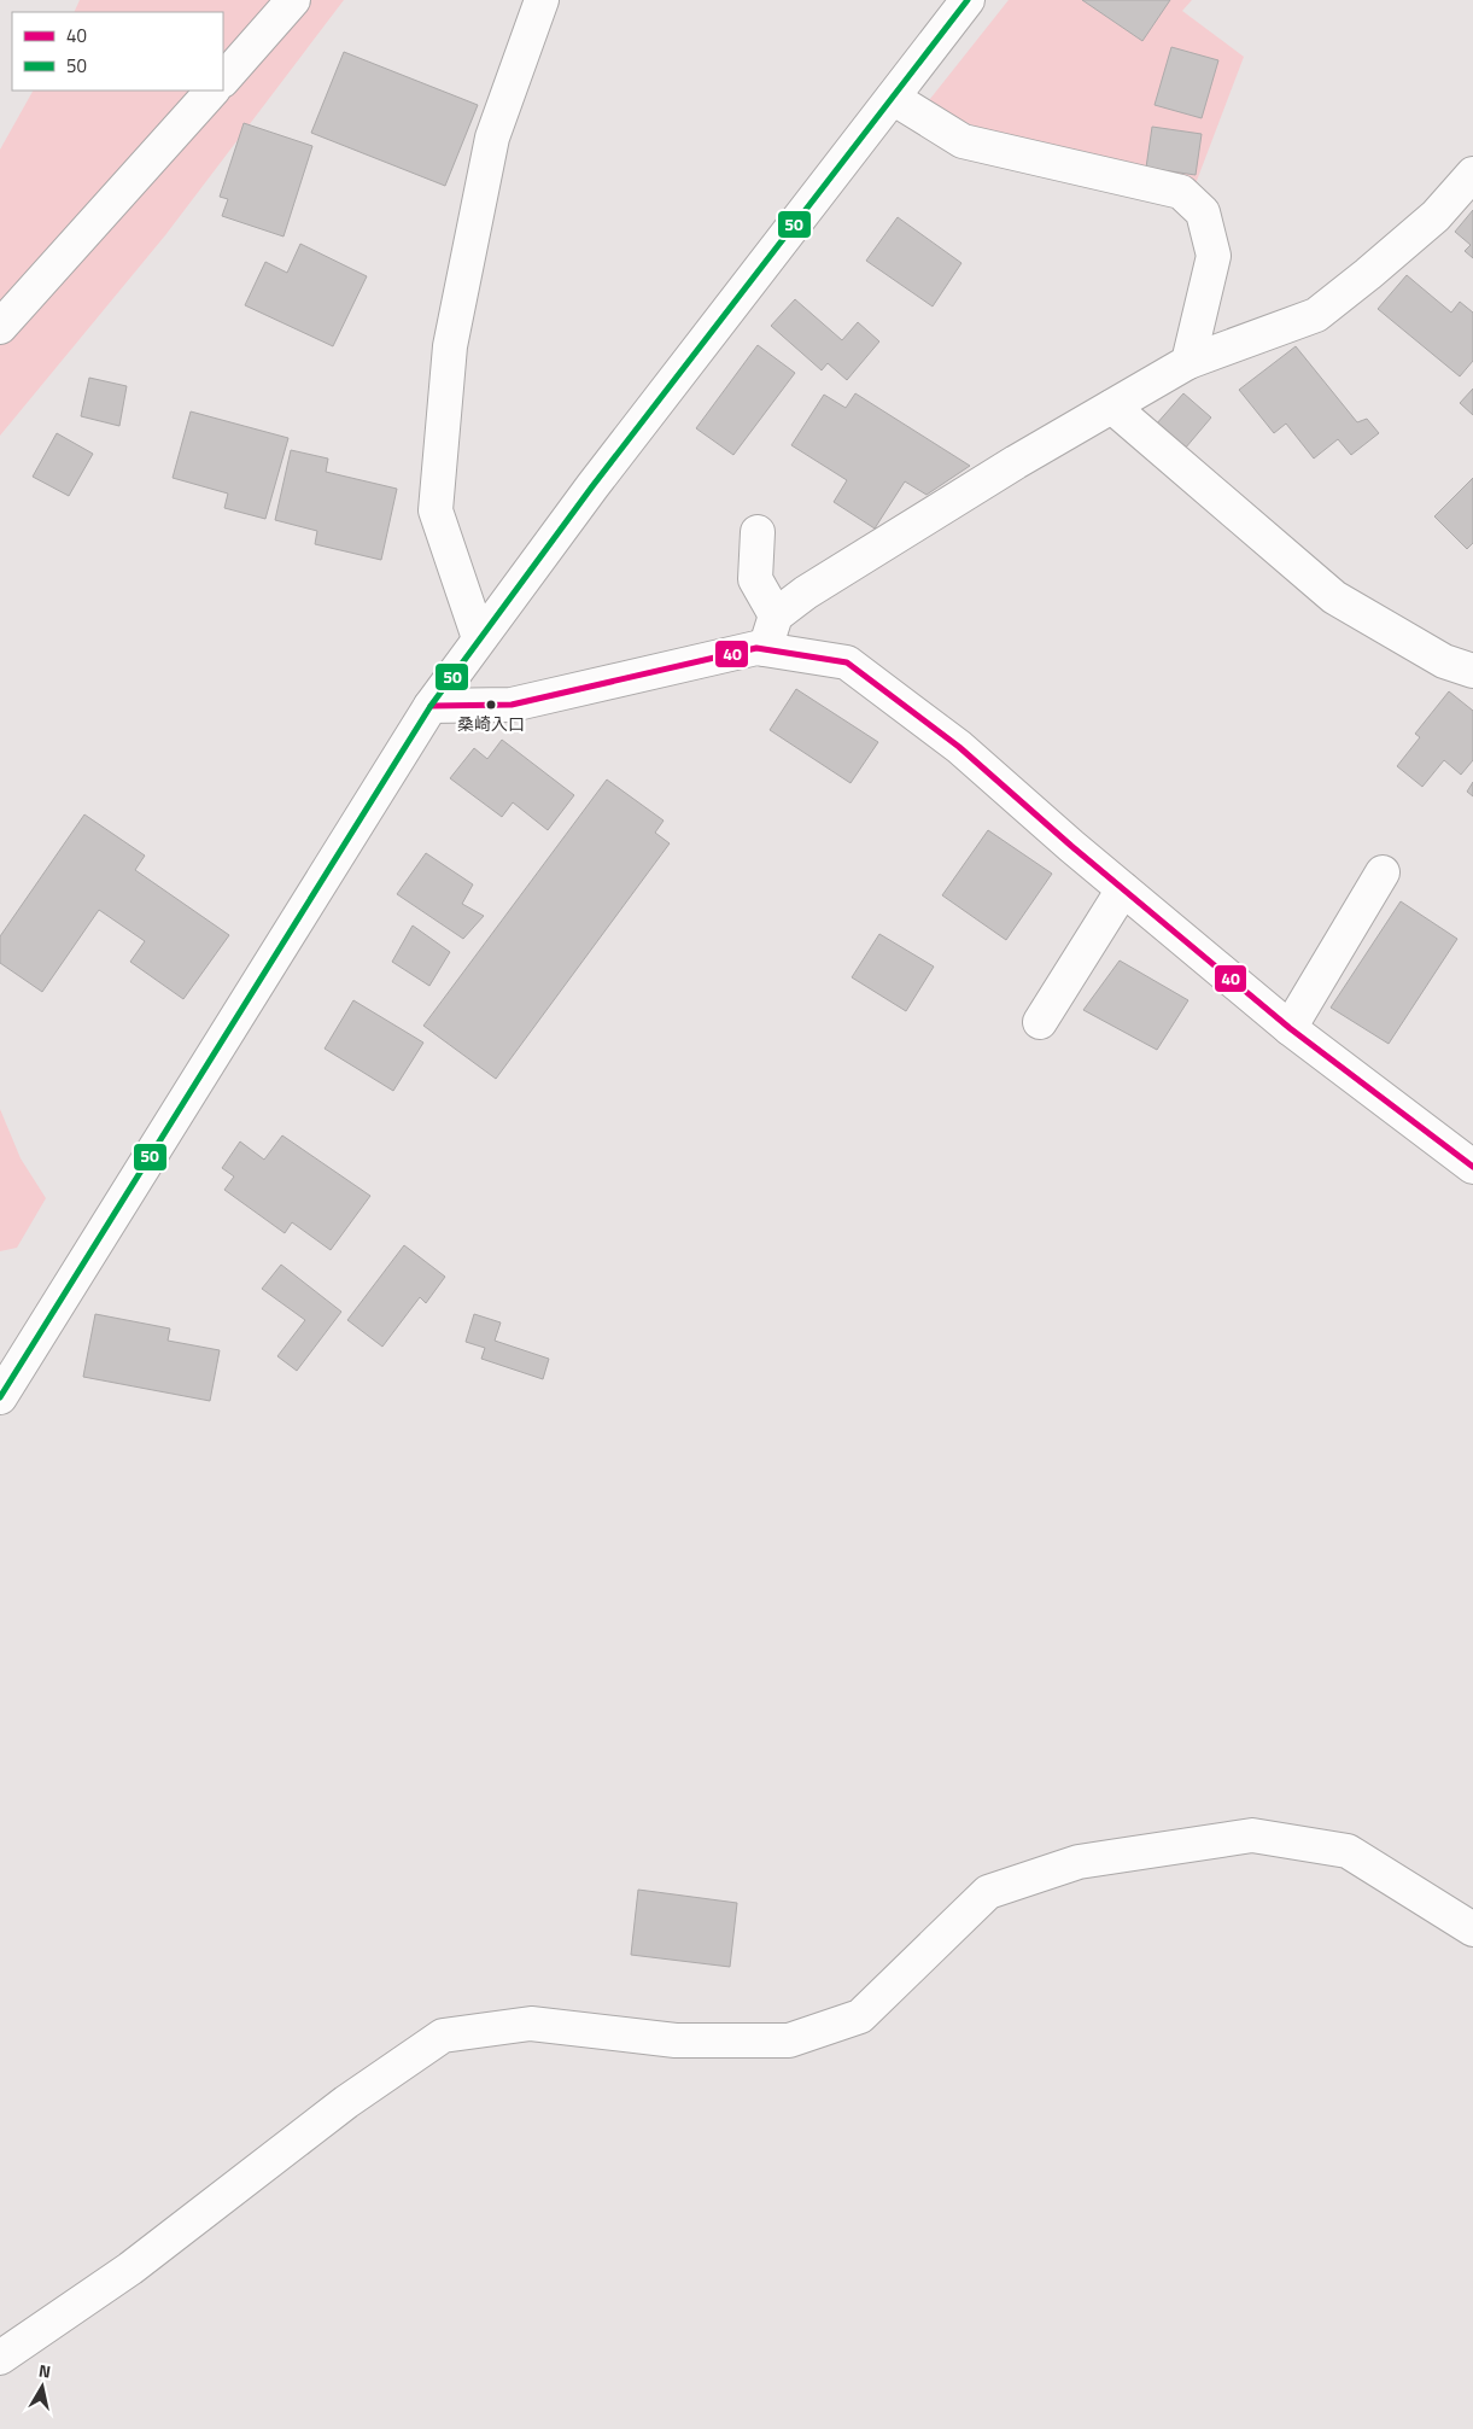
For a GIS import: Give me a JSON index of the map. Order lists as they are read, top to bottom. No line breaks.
{"places":["桑崎入口"],"lines":["transit line 50","transit line 40"],"legend":["40","50"],"north":"top"}
